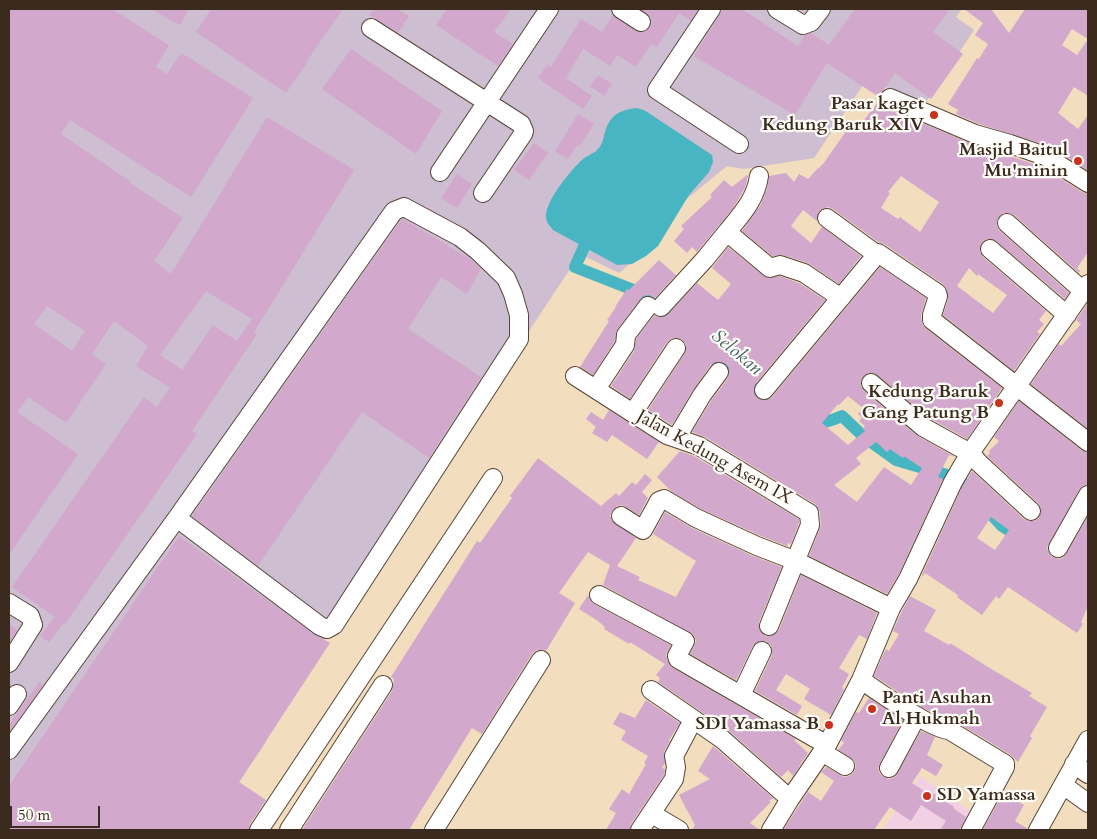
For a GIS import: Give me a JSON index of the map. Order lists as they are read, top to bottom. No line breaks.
{"streets":{"street":["Jalan Kedung Asem IX"]},"water":["Selokan"],"places":["Pasar kaget Kedung Baruk XIV","Masjid Baitul Mu'minin","Kedung Baruk Gang Patung B","Panti Asuhan Al Hukmah","SDI Yamassa B","SD Yamassa"],"scale_bar":"50 m"}
